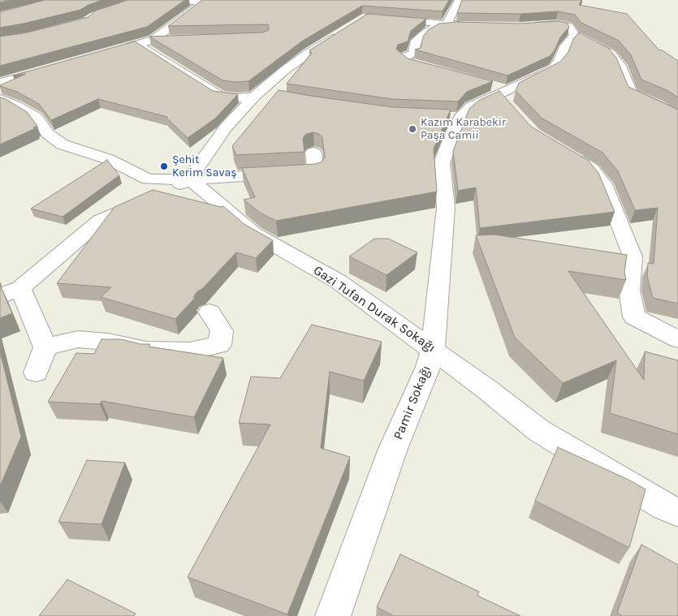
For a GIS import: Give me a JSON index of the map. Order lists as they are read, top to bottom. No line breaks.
{"streets":{"street":["Gazi Tufan Durak Sokağı","Pamir Sokağı"]},"crossings":[["Gazi Tufan Durak Sokağı","Pamir Sokağı"]],"places":["Kazım Karabekir Paşa Camii","Şehit Kerim Savaş"]}
